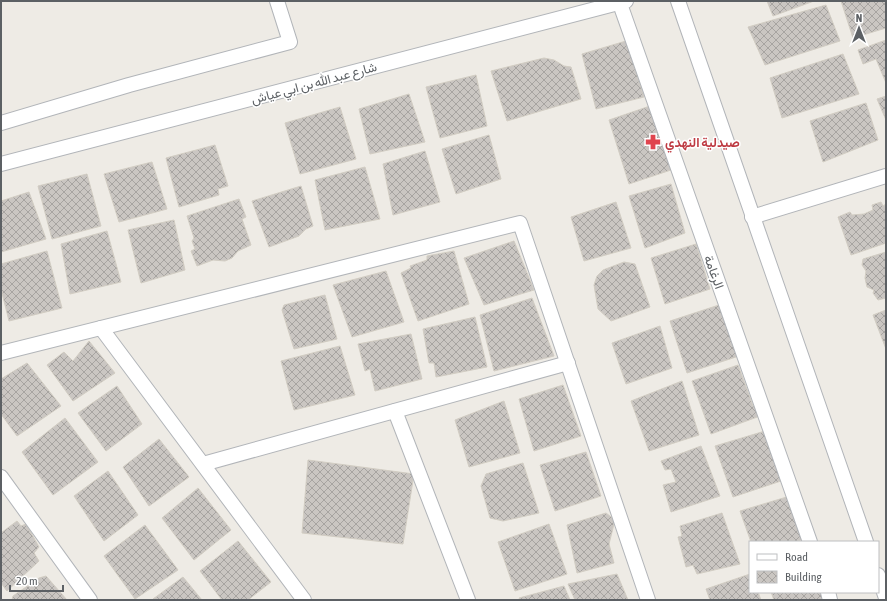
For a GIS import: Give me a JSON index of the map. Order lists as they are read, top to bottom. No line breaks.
{"streets":{"street":["شارع عبد الله بن ابي عياش","الرغامة"]},"crossings":[["شارع عبد الله بن ابي عياش","الرغامة"]],"places":{"pharmacy":["صيدلية النهدي"]},"legend":["Road","Building"],"scale_bar":"20 m","north":"top"}
